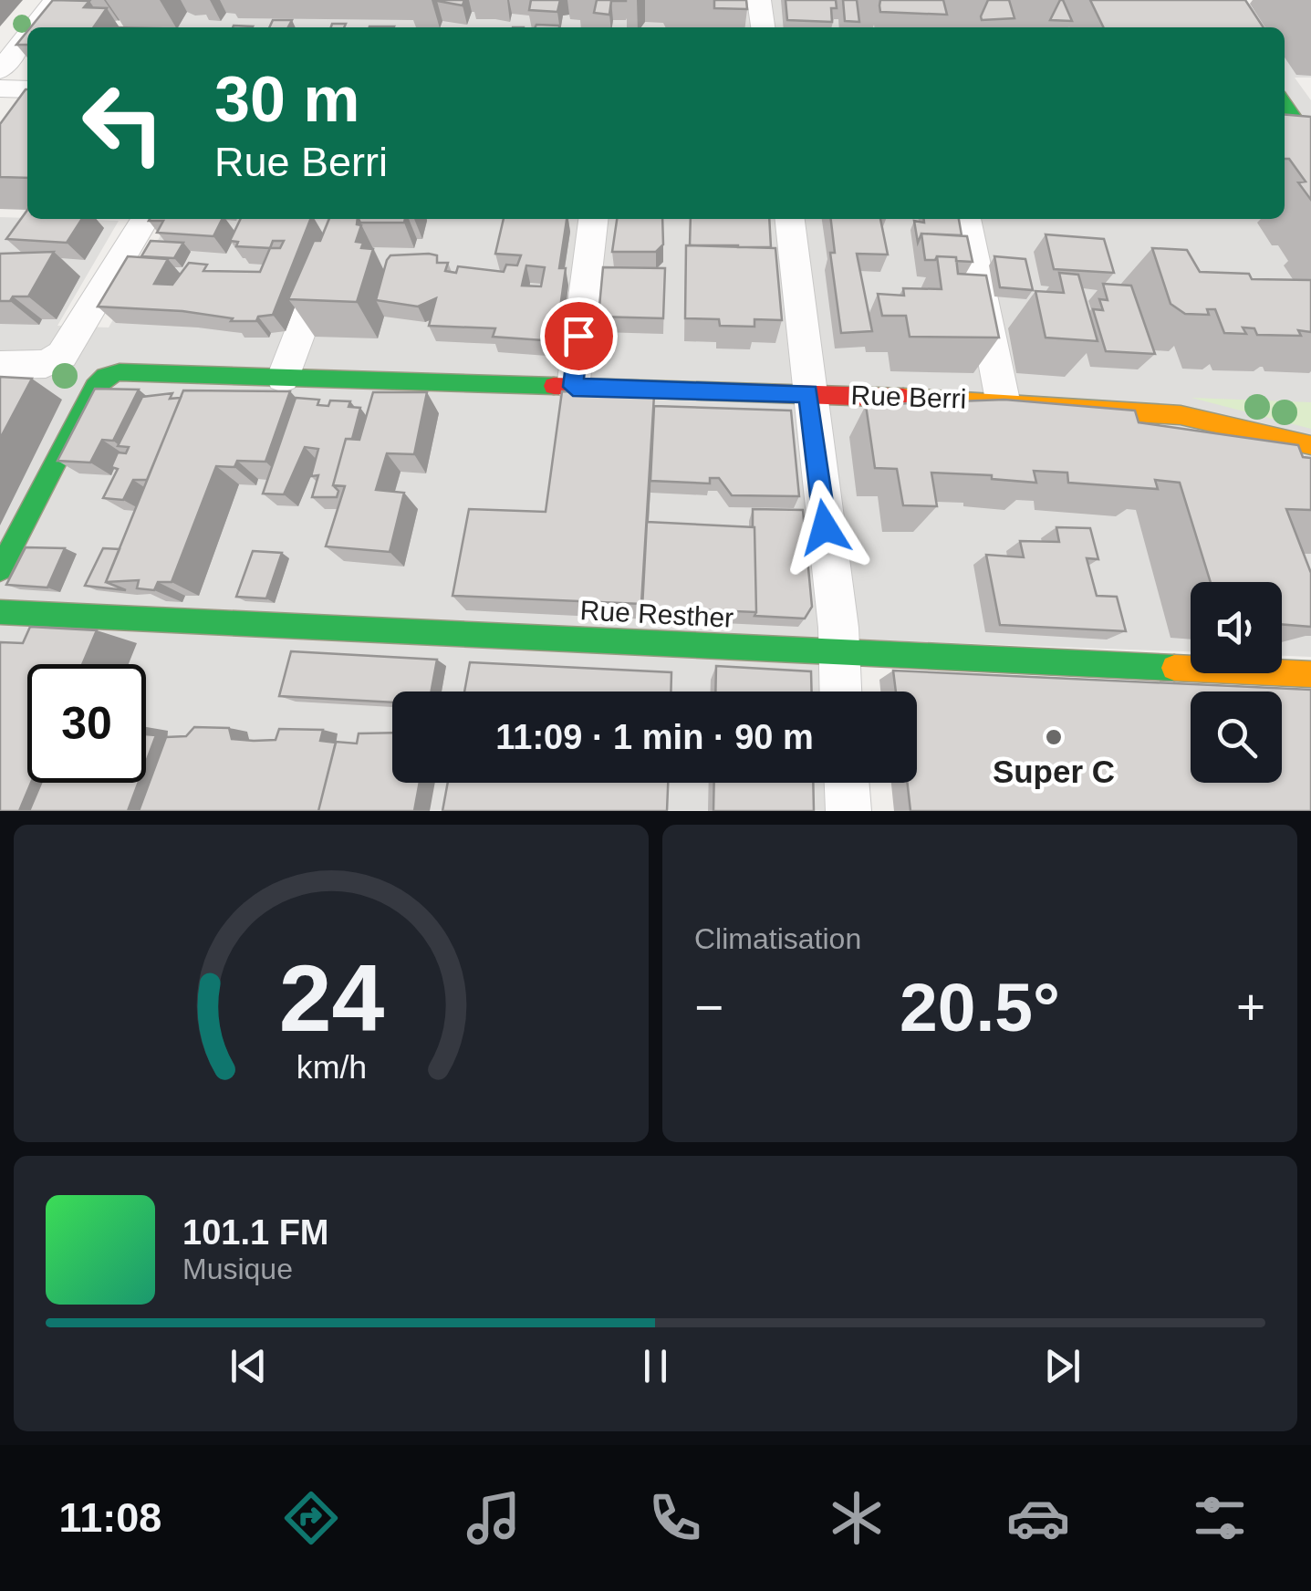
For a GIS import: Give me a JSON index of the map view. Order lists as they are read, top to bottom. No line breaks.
{"streets":{"street":["Rue Berri","Rue Resther"]},"places":["Super C"],"page":{"turn":["30 m","Rue Berri"],"limit":"30","trip":"11:09 · 1 min · 90 m","tile":"Climatisation","heat":["−","20.5°","+"],"song":["101.1 FM","Musique"],"tabs":"11:08","gauge":["24","km/h"]}}
